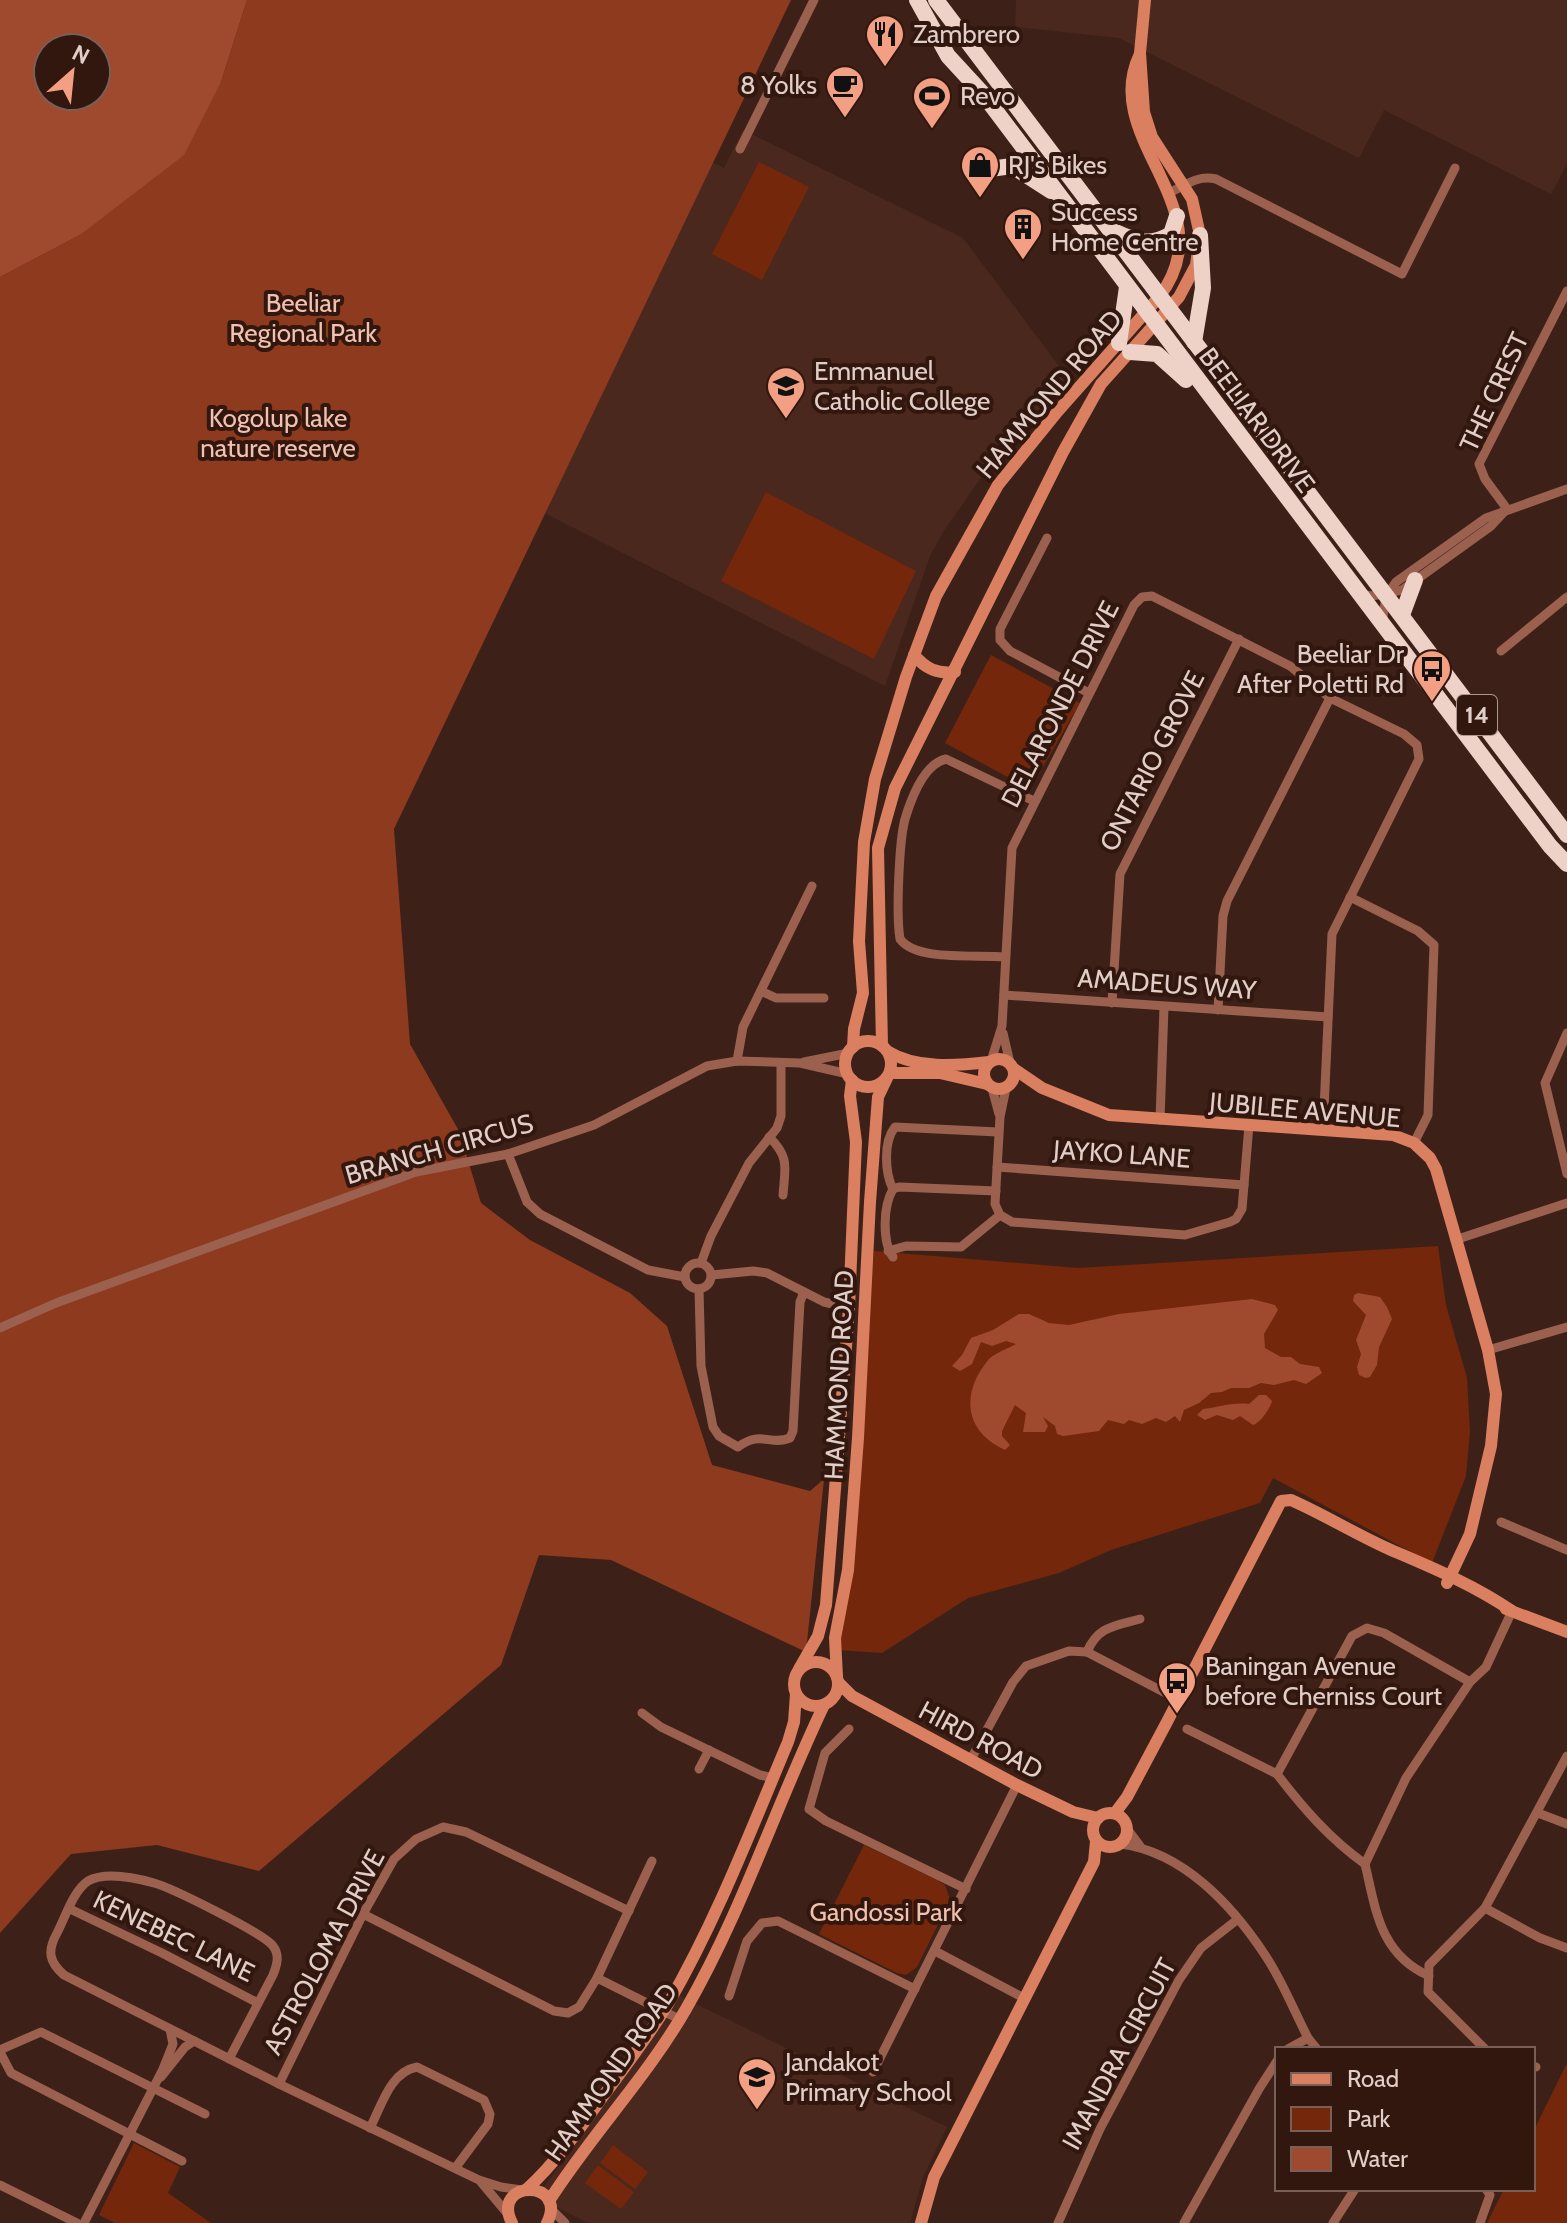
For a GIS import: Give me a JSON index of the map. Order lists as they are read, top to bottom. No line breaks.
{"streets":{"highway":["BEELIAR DRIVE","14"],"main road":["HAMMOND ROAD","JUBILEE AVENUE","HIRD ROAD"],"street":["THE CREST","DELARONDE DRIVE","ONTARIO GROVE","AMADEUS WAY","BRANCH CIRCUS","JAYKO LANE","KENEBEC LANE","ASTROLOMA DRIVE","IMANDRA CIRCUIT"]},"crossings":[["HAMMOND ROAD","BEELIAR DRIVE"],["HAMMOND ROAD","BRANCH CIRCUS"],["HAMMOND ROAD","HIRD ROAD"],["DELARONDE DRIVE","ONTARIO GROVE"],["DELARONDE DRIVE","AMADEUS WAY"],["DELARONDE DRIVE","JUBILEE AVENUE"],["ONTARIO GROVE","AMADEUS WAY"]],"parks":["Beeliar Regional Park","Kogolup lake nature reserve","Gandossi Park"],"places":{"restaurant":["Zambrero"],"cafe":["8 Yolks"],"sports":["Revo"],"shop":["RJ's Bikes"],"building":["Success Home Centre"],"school or university":["Emmanuel Catholic College","Jandakot Primary School"],"bus stop":["Beeliar Dr After Poletti Rd","Baningan Avenue before Cherniss Court"]},"legend":["Road","Park","Water"],"north":"top right"}
